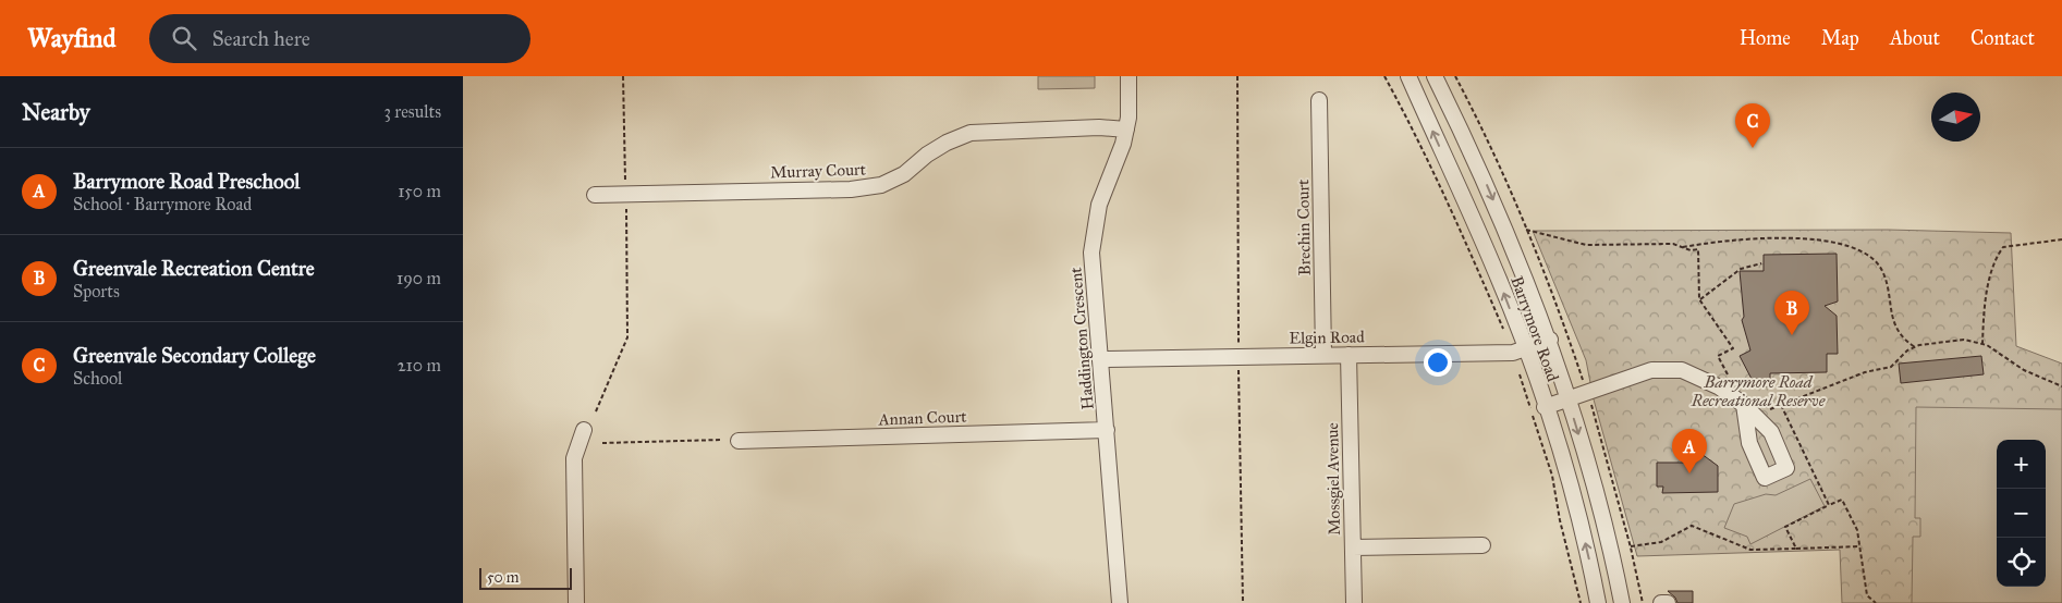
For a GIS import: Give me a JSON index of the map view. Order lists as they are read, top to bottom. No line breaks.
{"streets":{"street":["Murray Court","Brechin Court","Barrymore Road","Elgin Road","Haddington Crescent","Annan Court","Mossgiel Avenue"]},"crossings":[["Murray Court","Haddington Crescent"],["Brechin Court","Elgin Road"],["Barrymore Road","Elgin Road"],["Elgin Road","Haddington Crescent"],["Elgin Road","Mossgiel Avenue"],["Haddington Crescent","Annan Court"]],"parks":["Barrymore Road Recreational Reserve"],"scale_bar":"50 m","north":"right","page":{"header":"Wayfind","search":"Search here","nav":["Home","Map","About","Contact"],"heading":["Nearby","3 results"],"pins":["C","B","A"],"list":[{"mark":"A","name":"Barrymore Road Preschool","note":"School · Barrymore Road","value":"150 m"},{"mark":"B","name":"Greenvale Recreation Centre","note":"Sports","value":"190 m"},{"mark":"C","name":"Greenvale Secondary College","note":"School","value":"210 m"}],"map_buttons":["+","−"],"scale":"50 m"}}
